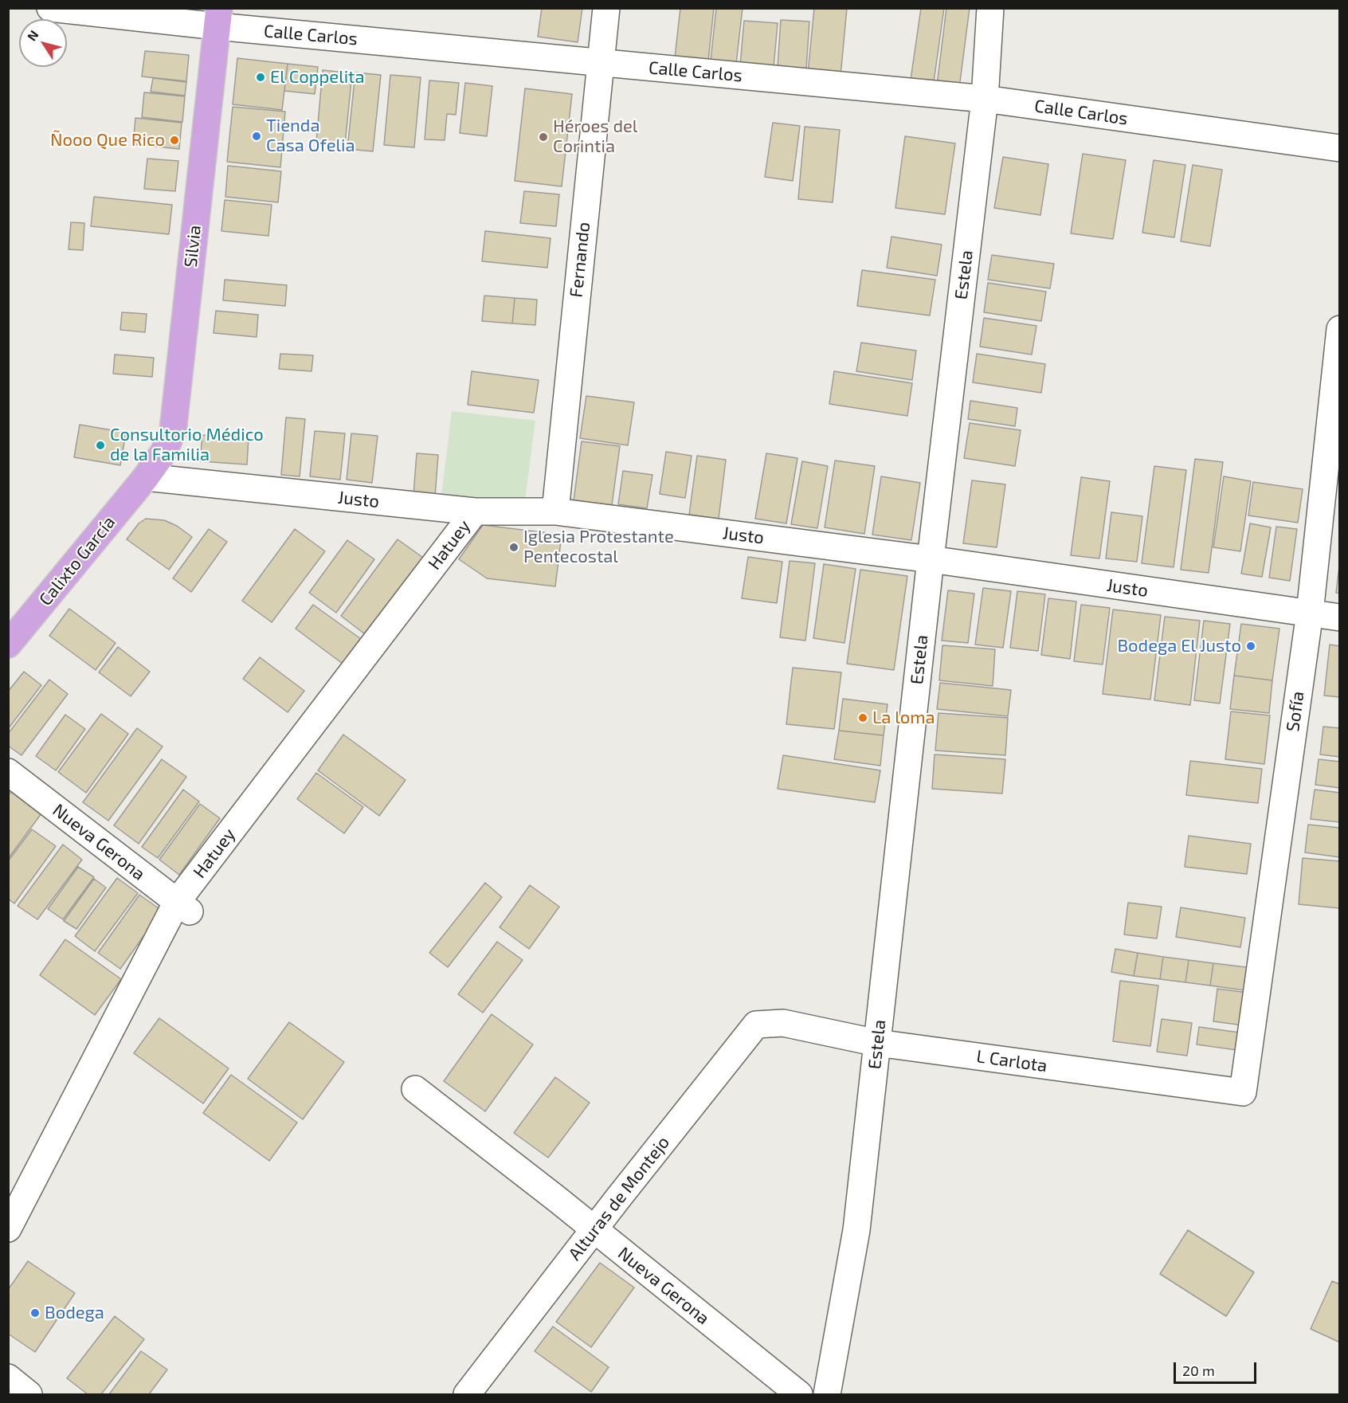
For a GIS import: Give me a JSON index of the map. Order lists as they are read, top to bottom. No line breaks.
{"streets":{"main road":["Silvia","Calixto García"],"street":["Calle Carlos","Fernando","Estela","Justo","Hatuey","Sofía","Nueva Gerona","L Carlota","Alturas de Montejo"]},"crossings":[["Calle Carlos","Silvia"],["Calle Carlos","Fernando"],["Calle Carlos","Estela"],["Silvia","Justo"],["Silvia","Calixto García"],["Fernando","Justo"],["Estela","Justo"],["Estela","L Carlota"],["Justo","Hatuey"],["Justo","Calixto García"],["Justo","Sofía"],["Hatuey","Nueva Gerona"],["Sofía","L Carlota"],["Nueva Gerona","Alturas de Montejo"],["L Carlota","Alturas de Montejo"]],"places":["El Coppelita","Tienda Casa Ofelia","Héroes del Corintia","Ñooo Que Rico","Consultorio Médico de la Familia","Iglesia Protestante Pentecostal","Bodega El Justo","La loma","Bodega"],"scale_bar":"20 m","north":"top left"}
